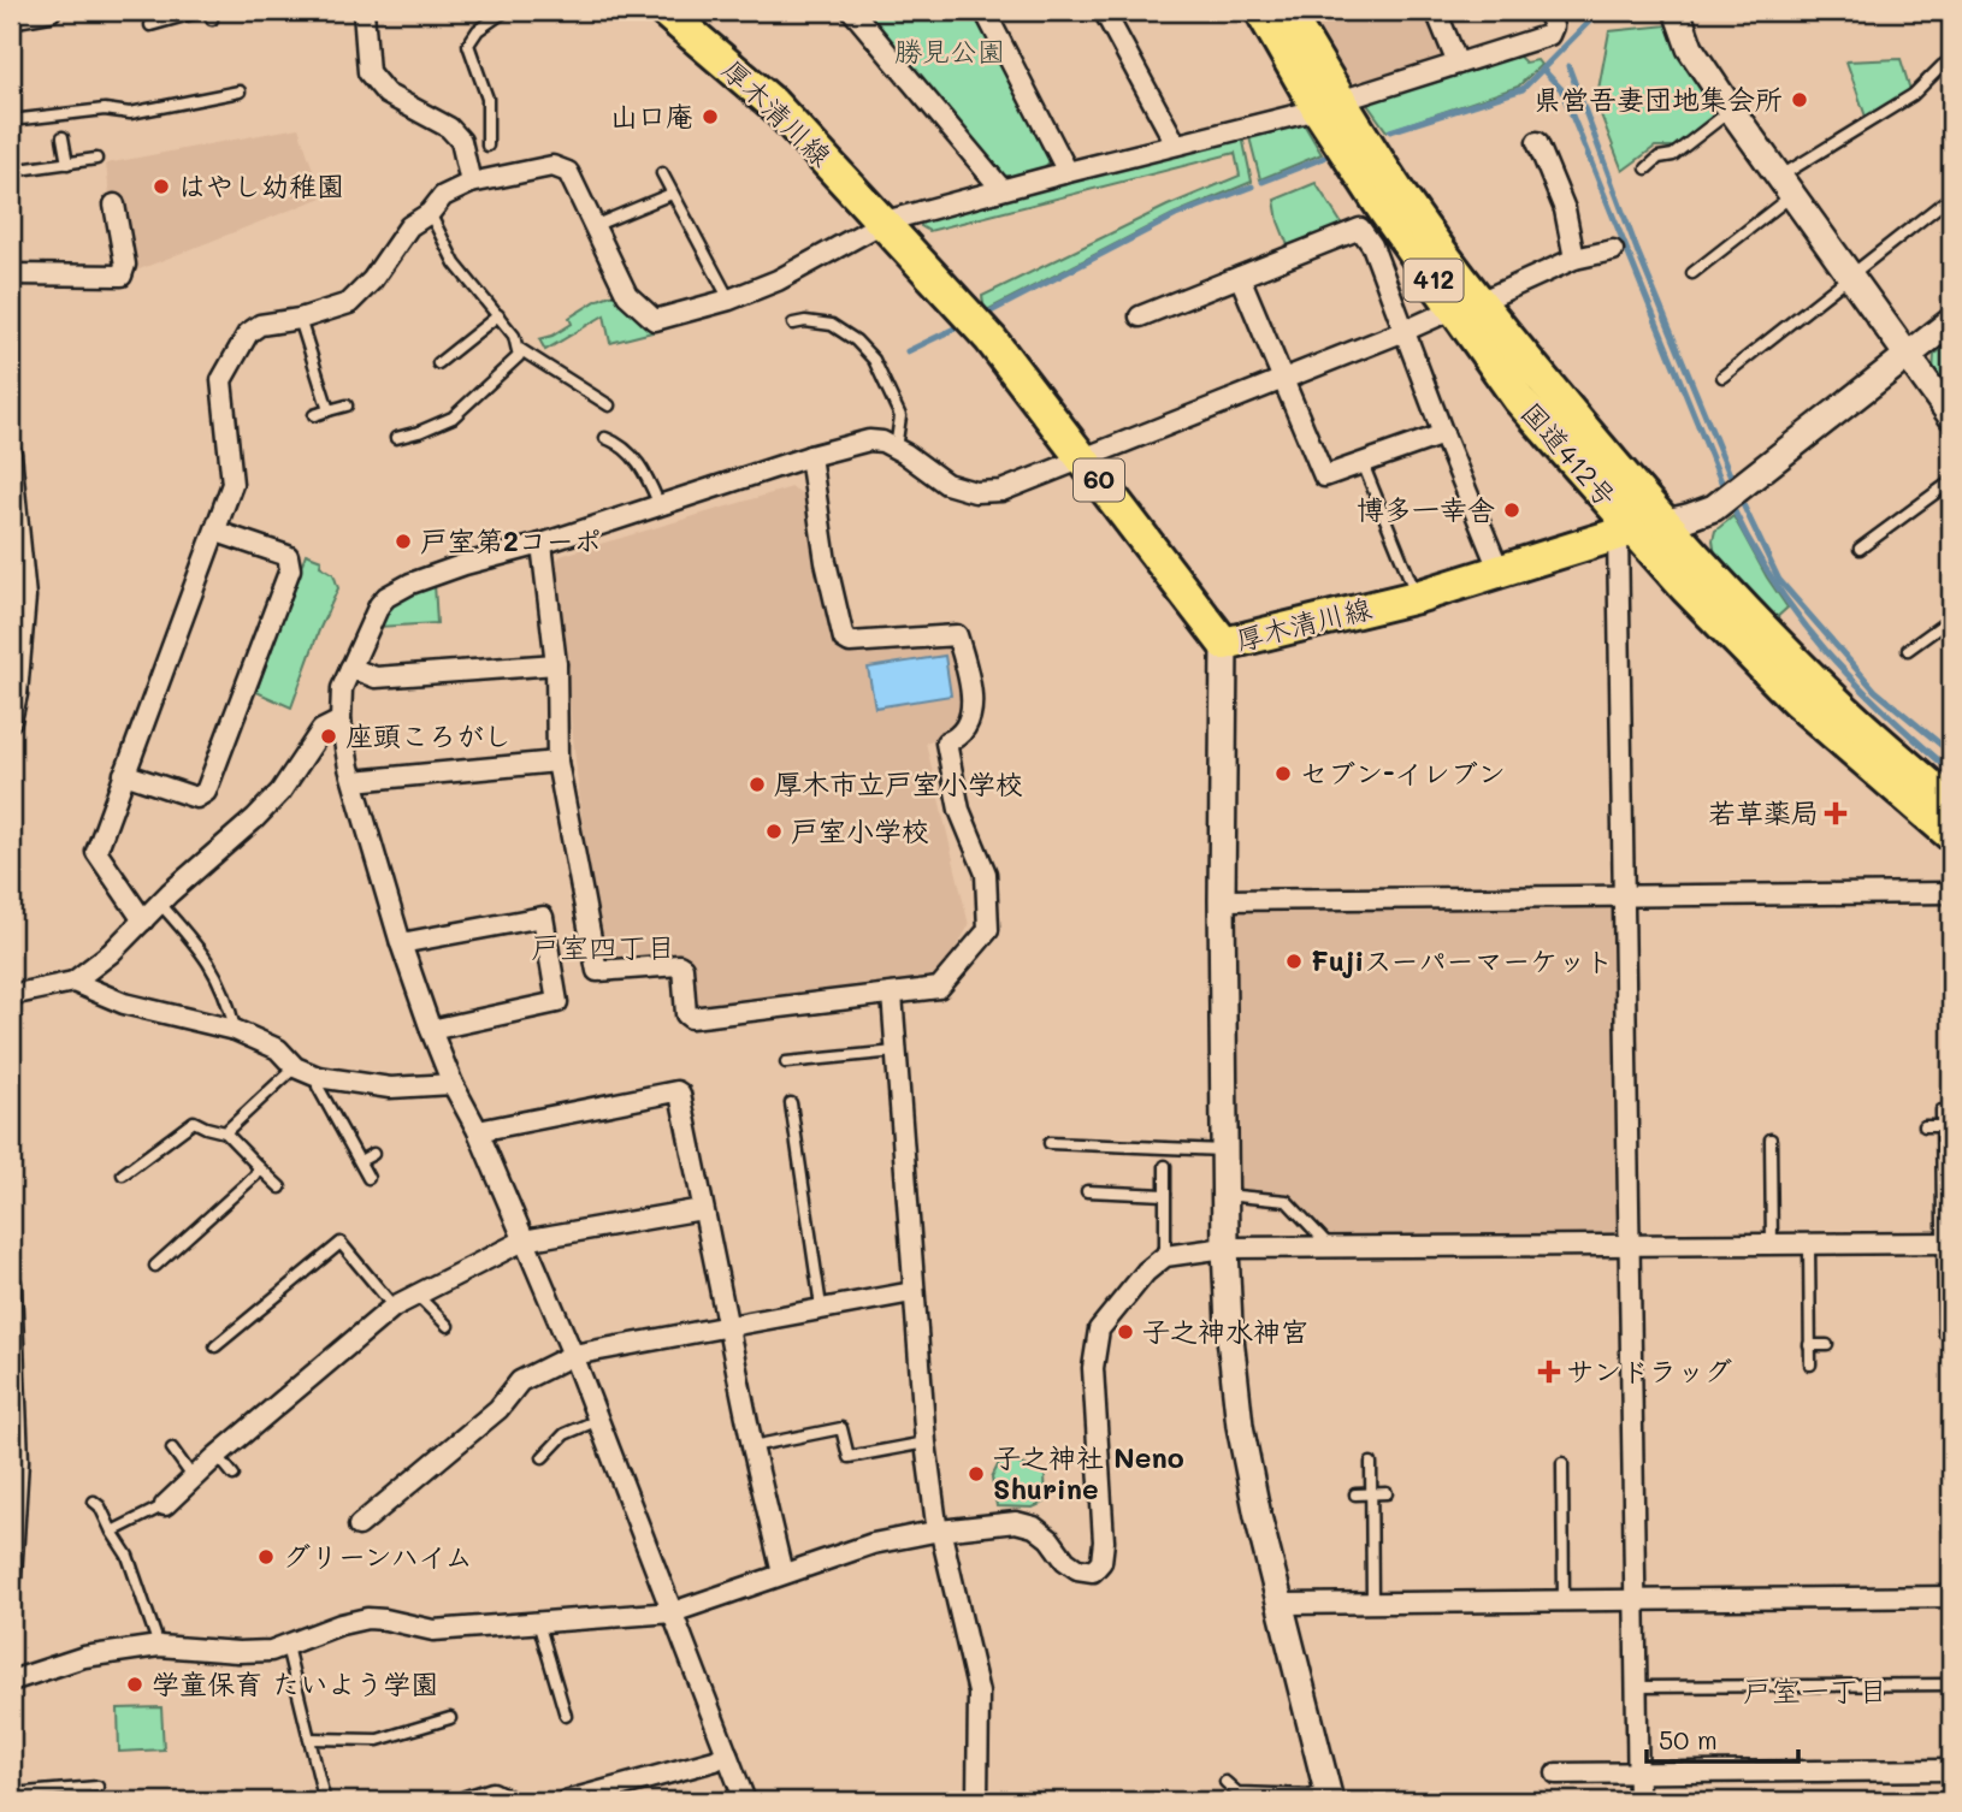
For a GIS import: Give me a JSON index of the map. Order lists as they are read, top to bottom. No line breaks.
{"streets":{"main road":["厚木清川線","412","国道412号","60"]},"crossings":[["厚木清川線","国道412号"]],"districts":["戸室四丁目","戸室一丁目"],"parks":["勝見公園"],"places":{"other":["県営吾妻団地集会所","山口庵","はやし幼稚園","博多一幸舎","戸室第2コーポ","座頭ころがし","セブン-イレブン","厚木市立戸室小学校","戸室小学校","Fujiスーパーマーケット","子之神水神宮","子之神社 Neno Shurine","グリーンハイム","学童保育 たいよう学園"],"health":["若草薬局","サンドラッグ"]},"scale_bar":"50 m"}
